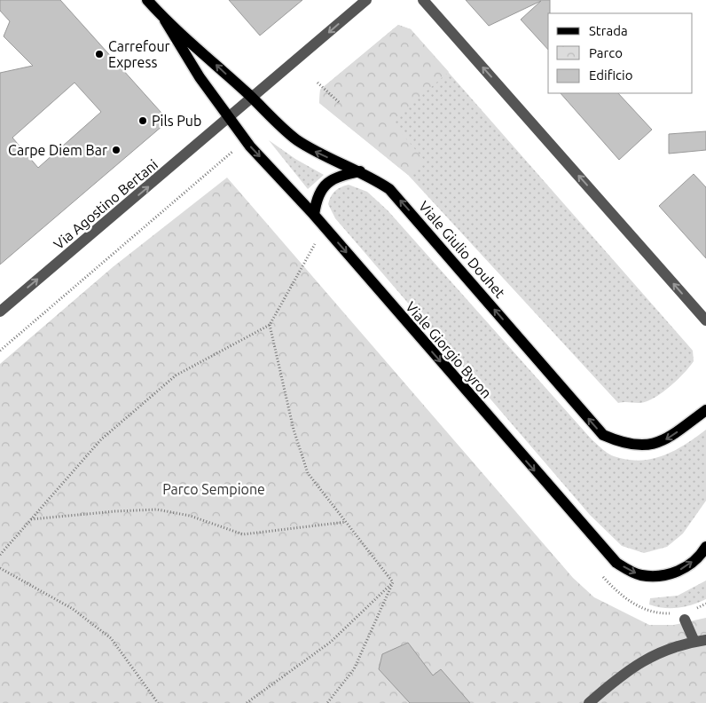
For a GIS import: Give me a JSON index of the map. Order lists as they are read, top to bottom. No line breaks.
{"streets":{"main road":["Viale Giulio Douhet","Viale Giorgio Byron"],"street":["Via Agostino Bertani"]},"crossings":[["Via Agostino Bertani","Viale Giulio Douhet"],["Via Agostino Bertani","Viale Giorgio Byron"],["Viale Giulio Douhet","Viale Giorgio Byron"]],"one_way":["Viale Giulio Douhet","Viale Giorgio Byron"],"parks":["Parco Sempione"],"places":["Carrefour Express","Pils Pub","Carpe Diem Bar"],"legend":["Strada","Parco","Edificio"]}
